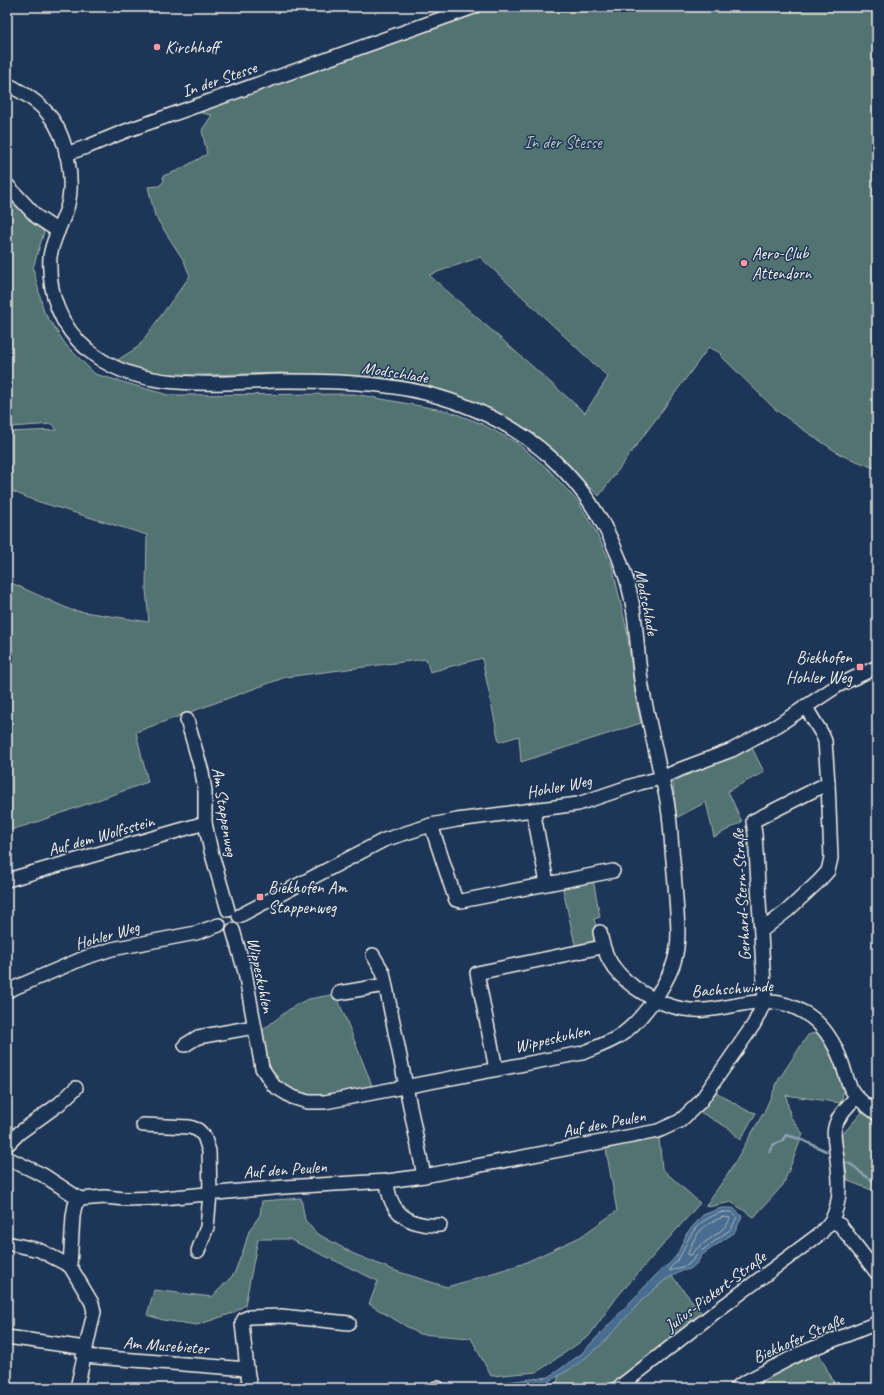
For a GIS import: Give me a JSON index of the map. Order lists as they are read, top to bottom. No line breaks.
{"streets":{"street":["In der Stesse","Modschlade","Hohler Weg","Am Stappenweg","Auf dem Wolfsstein","Gerhard-Stern-Straße","Wippeskuhlen","Bachschwinde","Auf den Peulen","Julius-Pickert-Straße","Biekhofer Straße","Am Musebieter"]},"crossings":[["In der Stesse","Modschlade"],["Modschlade","Hohler Weg"],["Modschlade","Wippeskuhlen"],["Hohler Weg","Am Stappenweg"],["Hohler Weg","Wippeskuhlen"],["Am Stappenweg","Auf dem Wolfsstein"],["Am Stappenweg","Wippeskuhlen"],["Gerhard-Stern-Straße","Bachschwinde"],["Gerhard-Stern-Straße","Auf den Peulen"],["Wippeskuhlen","Bachschwinde"],["Bachschwinde","Auf den Peulen"],["Bachschwinde","Julius-Pickert-Straße"]],"parks":["In der Stesse"],"places":{"other":["Kirchhoff","Aero-Club Attendorn"],"transit":["Biekhofen Hohler Weg","Biekhofen Am Stappenweg"]}}
